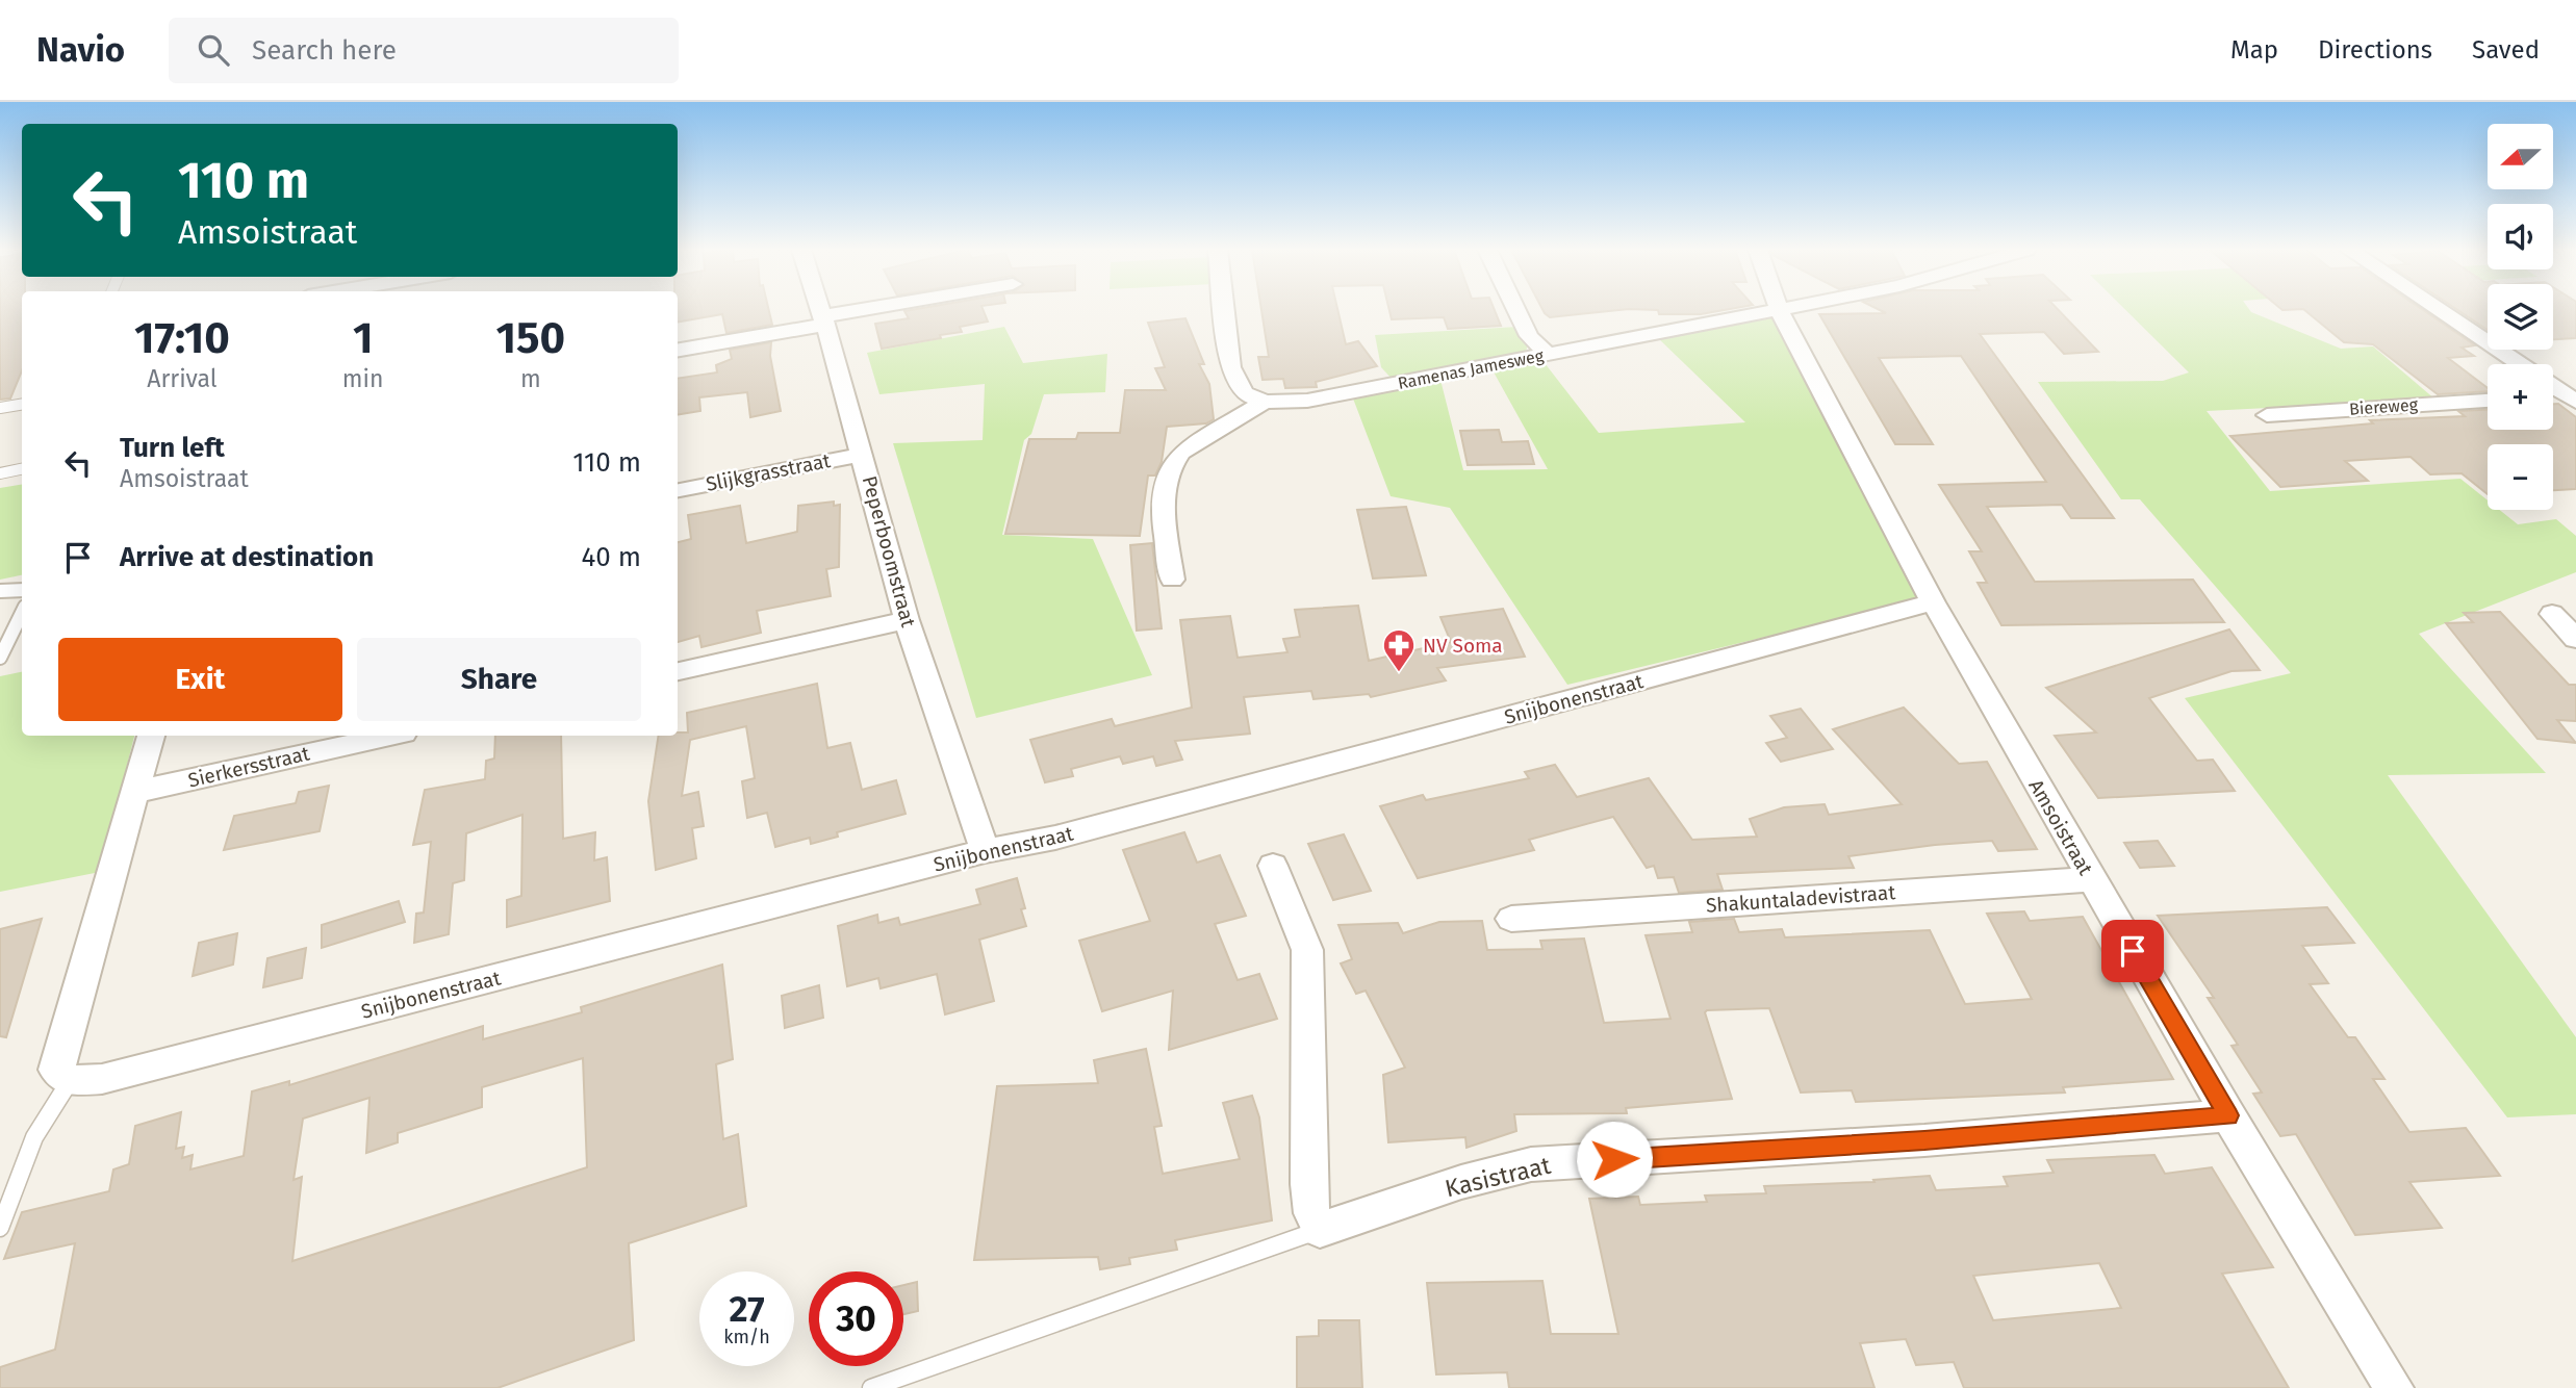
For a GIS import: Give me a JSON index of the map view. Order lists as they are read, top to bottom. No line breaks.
{"streets":{"street":["Ramenas Jamesweg","Biereweg","Slijkgrasstraat","Peperboomstraat","Snijbonenstraat","Sierkersstraat","Amsoistraat","Shakuntaladevistraat","Kasistraat"]},"crossings":[["Slijkgrasstraat","Peperboomstraat"],["Peperboomstraat","Snijbonenstraat"],["Snijbonenstraat","Amsoistraat"],["Amsoistraat","Shakuntaladevistraat"],["Amsoistraat","Kasistraat"]],"places":{"pharmacy":["NV Soma"]},"north":"left","page":{"header":"Navio","search":"Search here","nav":["Map","Directions","Saved"],"map_buttons":["+","−"],"turn":["110 m","Amsoistraat"],"eta":["17:10","Arrival","1","min","150","m"],"list":[{"name":"Turn left","note":"Amsoistraat","value":"110 m"},{"name":"Arrive at destination","value":"40 m"}],"buttons":["Exit","Share"],"speed":"27 km/h","limit":"30"}}
